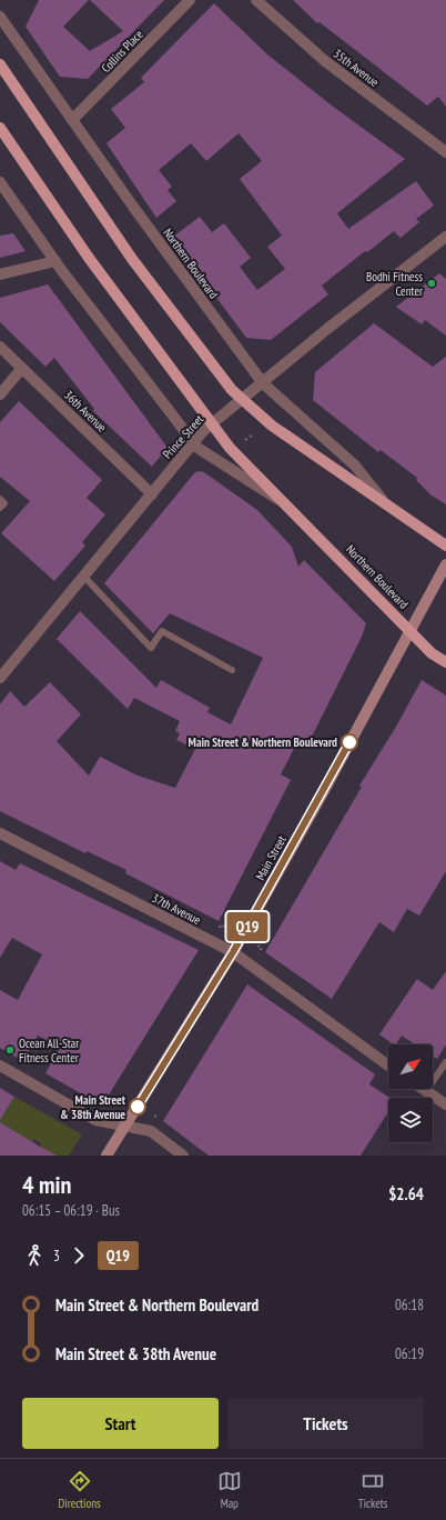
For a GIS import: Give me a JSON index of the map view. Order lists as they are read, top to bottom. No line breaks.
{"streets":{"main road":["Northern Boulevard","Main Street"],"street":["Collins Place","35th Avenue","36th Avenue","Prince Street","37th Avenue"]},"crossings":[["Collins Place","Northern Boulevard"],["Northern Boulevard","Prince Street"],["Northern Boulevard","Main Street"],["36th Avenue","Prince Street"],["Main Street","37th Avenue"]],"places":["Bodhi Fitness Center","Main Street & Northern Boulevard","Ocean All-Star Fitness Center","Main Street & 38th Avenue"],"lines":["bus line Q19"],"north":"top right","page":{"on_map":"Q19","heading":["4 min","06:15 – 06:19 · Bus","$2.64"],"legs":["3","Q19"],"list":[{"name":"Main Street & Northern Boulevard","value":"06:18"},{"name":"Main Street & 38th Avenue","value":"06:19"}],"buttons":["Start","Tickets"],"tabs":["Directions","Map","Tickets"]}}
